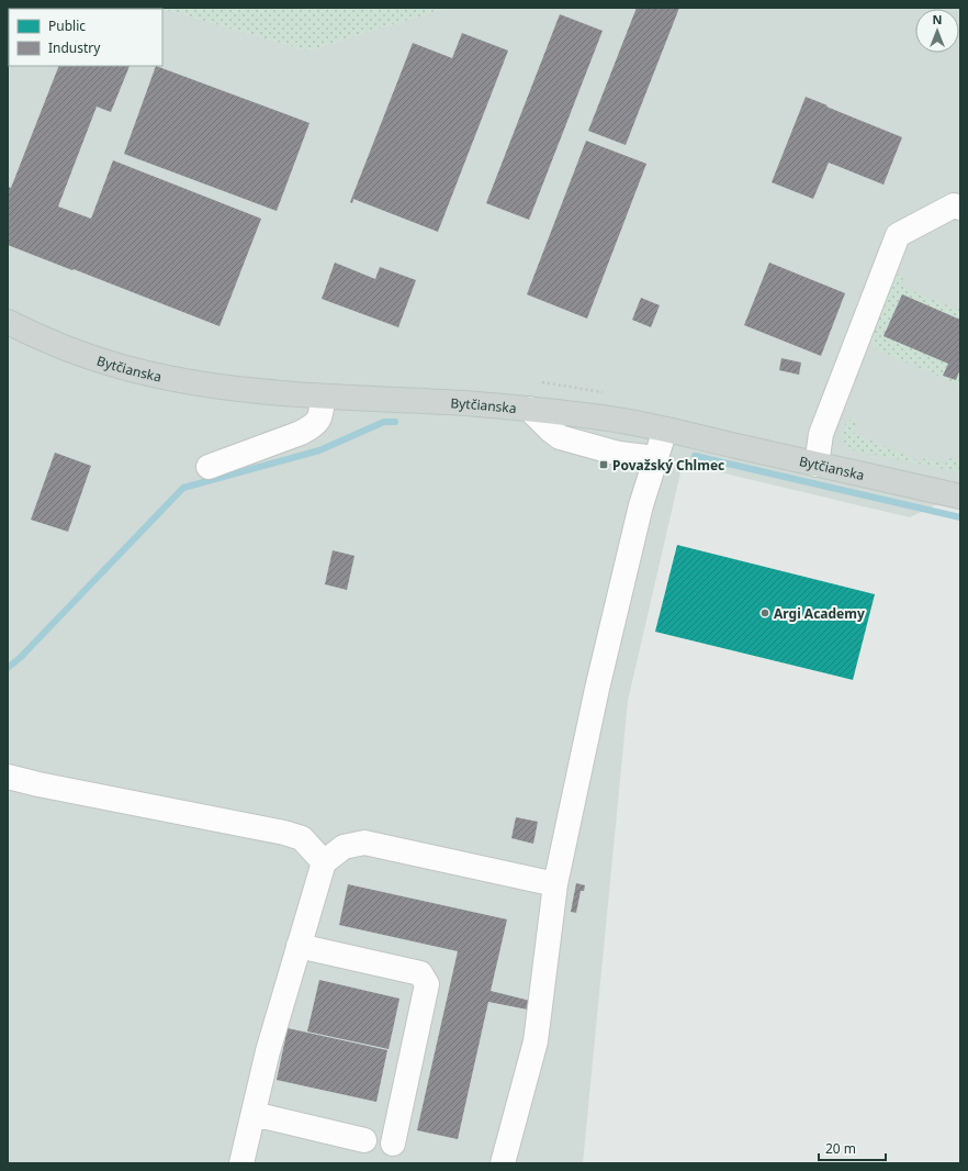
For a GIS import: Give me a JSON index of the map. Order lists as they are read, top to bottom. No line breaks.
{"streets":{"main road":["Bytčianska"]},"places":{"transit":["Považský Chlmec"],"other":["Argi Academy"]},"legend":["Public","Industry"],"scale_bar":"20 m","north":"top"}
